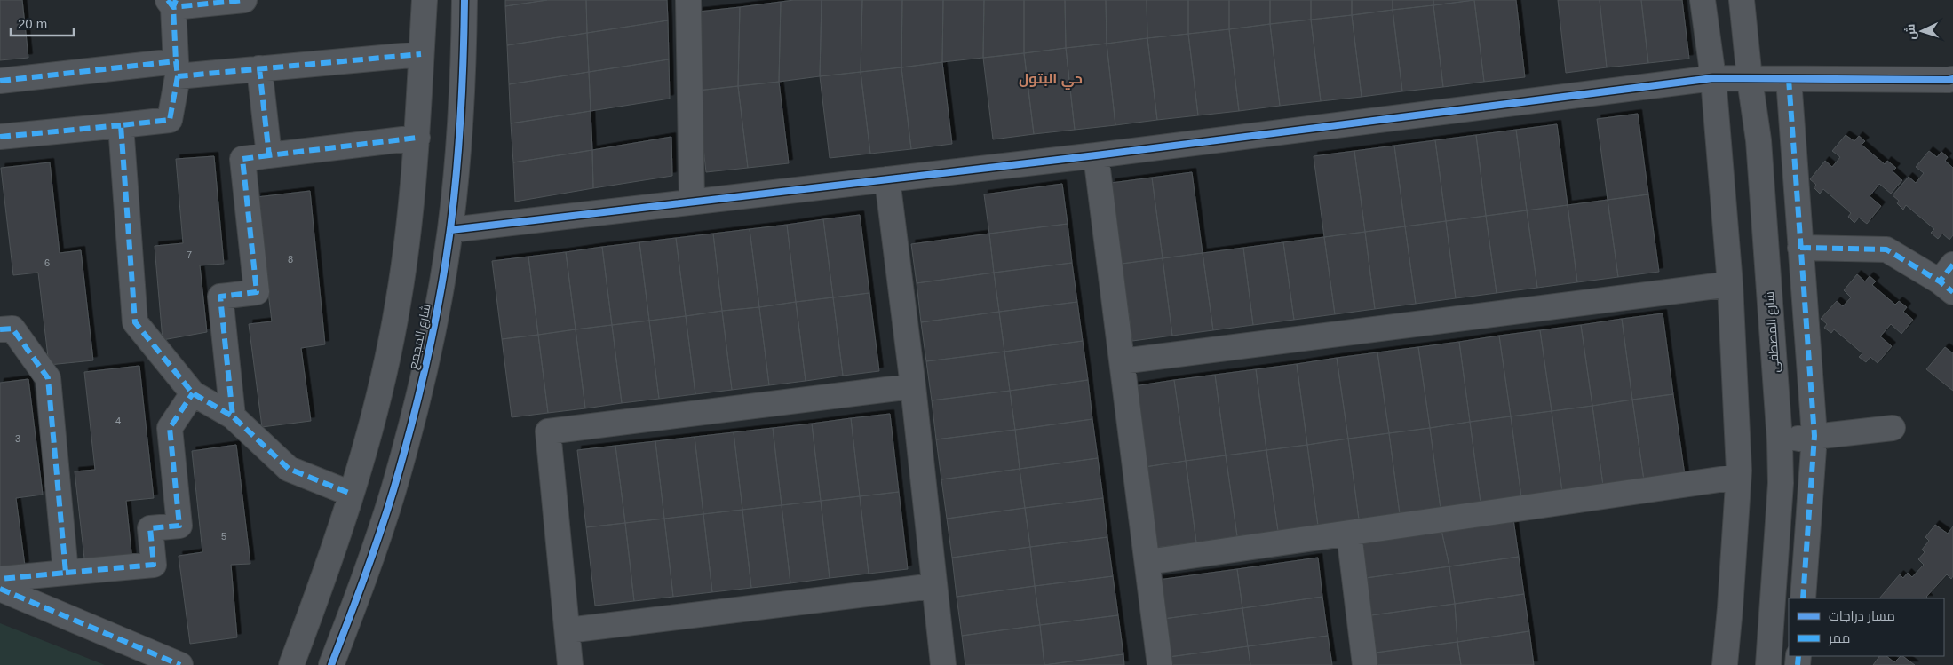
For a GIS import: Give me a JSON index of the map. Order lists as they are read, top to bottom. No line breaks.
{"streets":{"street":["شارع المصطفى","شارع المجمع"]},"districts":["حي البتول"],"house_numbers":["7","8","6","4","3","5"],"legend":["مسار دراجات","ممر"],"scale_bar":"20 m","north":"left"}
